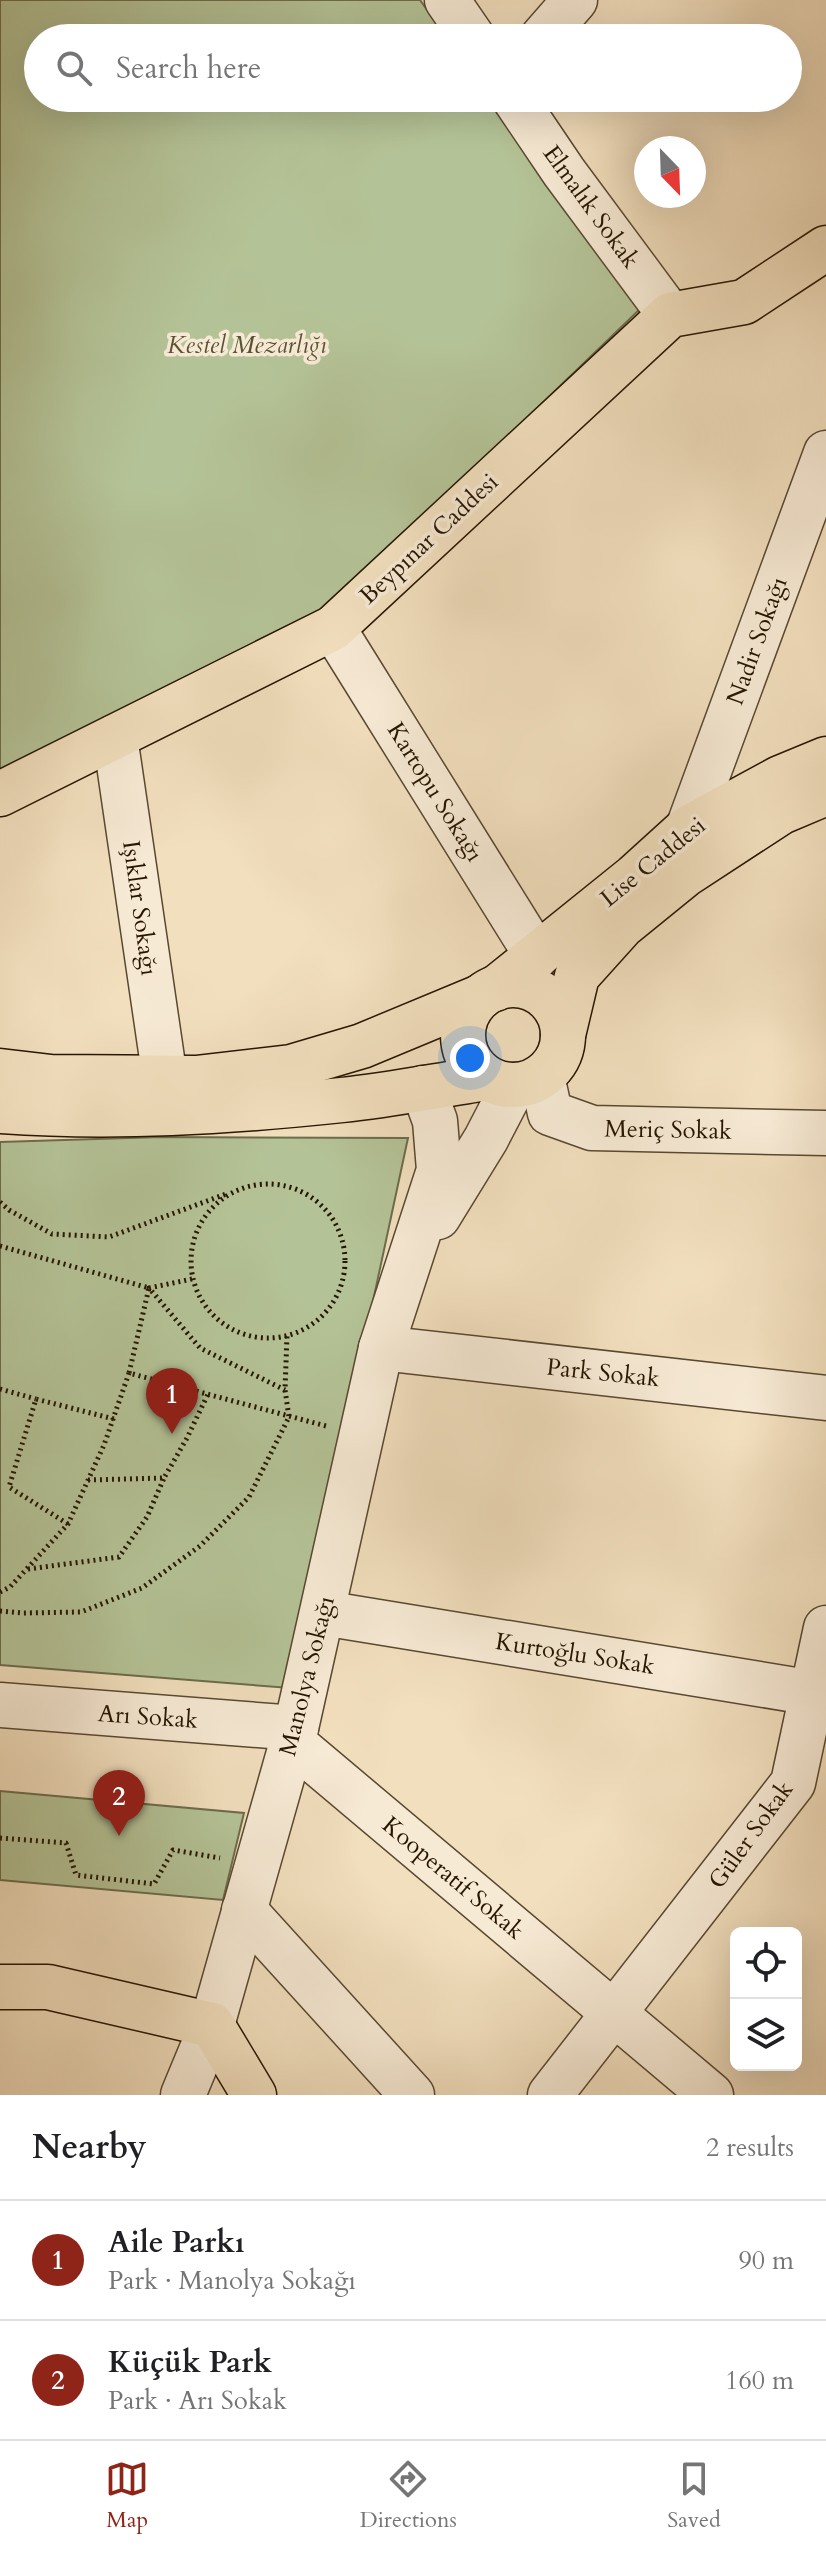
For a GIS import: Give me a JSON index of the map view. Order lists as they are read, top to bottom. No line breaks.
{"streets":{"main road":["Beypınar Caddesi","Lise Caddesi"],"street":["Elmalık Sokak","Nadir Sokağı","Kartopu Sokağı","Işıklar Sokağı","Meriç Sokak","Park Sokak","Kurtoğlu Sokak","Manolya Sokağı","Arı Sokak","Güler Sokak","Kooperatif Sokak"]},"crossings":[["Elmalık Sokak","Beypınar Caddesi"],["Beypınar Caddesi","Kartopu Sokağı"],["Beypınar Caddesi","Işıklar Sokağı"],["Nadir Sokağı","Lise Caddesi"],["Kartopu Sokağı","Lise Caddesi"],["Lise Caddesi","Meriç Sokak"],["Lise Caddesi","Manolya Sokağı"],["Meriç Sokak","Manolya Sokağı"],["Park Sokak","Manolya Sokağı"],["Kurtoğlu Sokak","Manolya Sokağı"],["Kurtoğlu Sokak","Güler Sokak"],["Manolya Sokağı","Arı Sokak"],["Manolya Sokağı","Kooperatif Sokak"],["Arı Sokak","Kooperatif Sokak"],["Güler Sokak","Kooperatif Sokak"]],"parks":["Kestel Mezarlığı"],"north":"bottom right","page":{"search":"Search here","pins":["1","2"],"heading":["Nearby","2 results"],"list":[{"mark":"1","name":"Aile Parkı","note":"Park · Manolya Sokağı","value":"90 m"},{"mark":"2","name":"Küçük Park","note":"Park · Arı Sokak","value":"160 m"}],"nav":["Map","Directions","Saved"]}}
